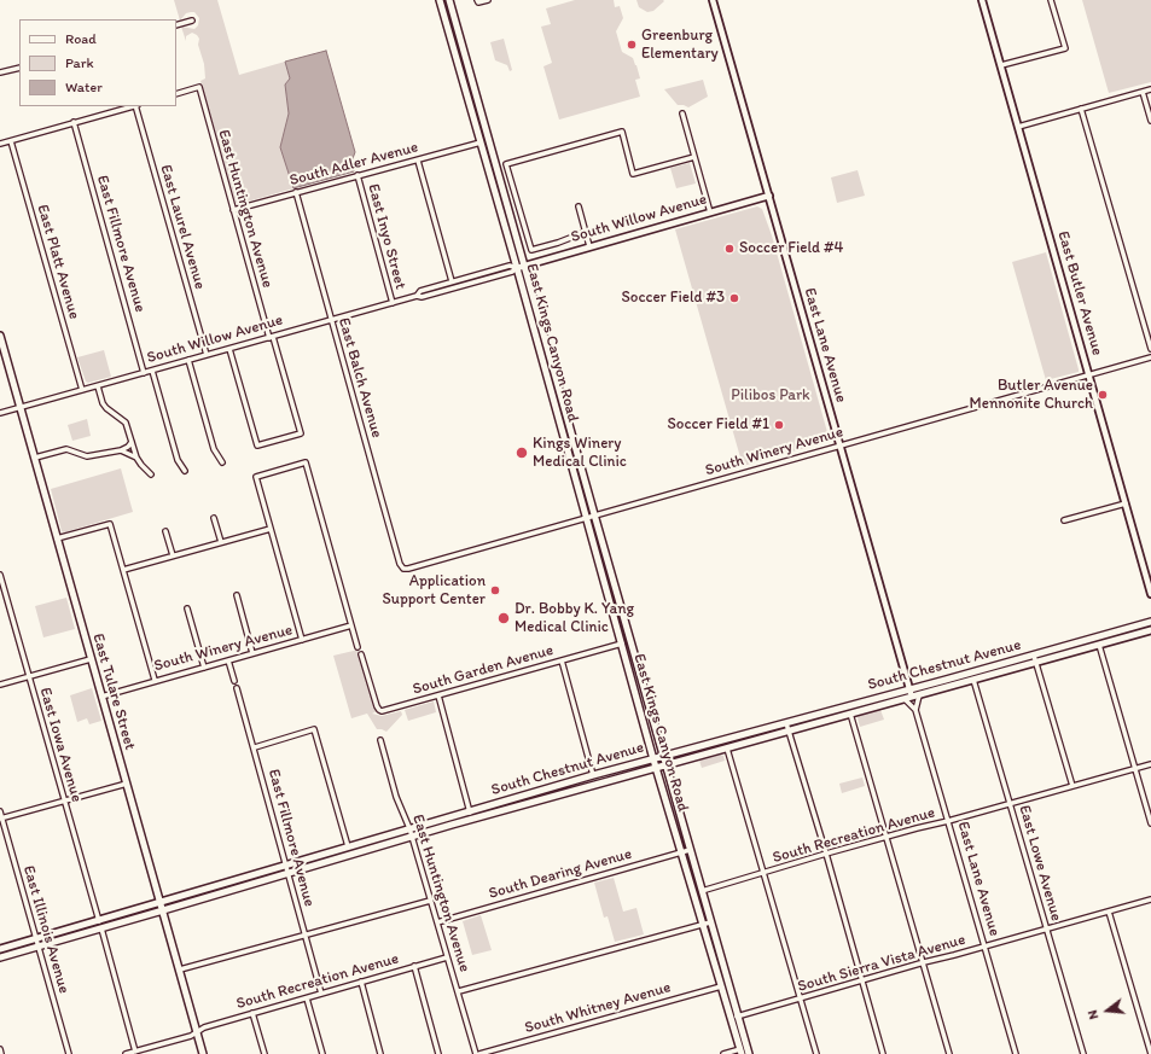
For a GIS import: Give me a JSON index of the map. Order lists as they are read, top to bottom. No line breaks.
{"streets":{"main road":["East Kings Canyon Road","South Chestnut Avenue","East Tulare Street"],"street":["South Adler Avenue","East Huntington Avenue","South Willow Avenue","East Laurel Avenue","East Inyo Street","East Fillmore Avenue","East Platt Avenue","East Butler Avenue","East Lane Avenue","East Balch Avenue","South Winery Avenue","South Garden Avenue","East Iowa Avenue","South Recreation Avenue","East Lowe Avenue","South Dearing Avenue","East Illinois Avenue","South Sierra Vista Avenue","South Whitney Avenue"]},"crossings":[["South Adler Avenue","East Huntington Avenue"],["South Adler Avenue","East Inyo Street"],["South Adler Avenue","East Kings Canyon Road"],["South Adler Avenue","East Balch Avenue"],["East Huntington Avenue","South Willow Avenue"],["East Huntington Avenue","South Chestnut Avenue"],["East Huntington Avenue","South Recreation Avenue"],["East Huntington Avenue","South Dearing Avenue"],["South Willow Avenue","East Laurel Avenue"],["South Willow Avenue","East Inyo Street"],["South Willow Avenue","East Fillmore Avenue"],["South Willow Avenue","East Platt Avenue"],["South Willow Avenue","East Kings Canyon Road"],["South Willow Avenue","East Lane Avenue"],["South Willow Avenue","East Balch Avenue"],["South Willow Avenue","East Tulare Street"],["East Fillmore Avenue","South Chestnut Avenue"],["East Fillmore Avenue","South Recreation Avenue"],["East Butler Avenue","South Winery Avenue"],["East Kings Canyon Road","South Winery Avenue"],["East Kings Canyon Road","South Chestnut Avenue"],["East Kings Canyon Road","South Garden Avenue"],["East Kings Canyon Road","South Recreation Avenue"],["East Kings Canyon Road","South Dearing Avenue"],["East Kings Canyon Road","South Sierra Vista Avenue"],["East Kings Canyon Road","South Whitney Avenue"],["East Lane Avenue","South Winery Avenue"],["East Lane Avenue","South Chestnut Avenue"],["East Lane Avenue","South Recreation Avenue"],["East Lane Avenue","South Sierra Vista Avenue"],["East Balch Avenue","South Winery Avenue"],["South Winery Avenue","East Tulare Street"],["South Chestnut Avenue","East Tulare Street"],["South Chestnut Avenue","East Iowa Avenue"],["South Chestnut Avenue","East Lowe Avenue"],["East Tulare Street","South Recreation Avenue"],["South Recreation Avenue","East Lowe Avenue"],["East Lowe Avenue","South Sierra Vista Avenue"]],"parks":["Pilibos Park"],"places":["Greenburg Elementary","Soccer Field #4","Soccer Field #3","Butler Avenue Mennonite Church","Soccer Field #1","Kings Winery Medical Clinic","Application Support Center","Dr. Bobby K. Yang Medical Clinic"],"legend":["Road","Park","Water"],"north":"left"}
